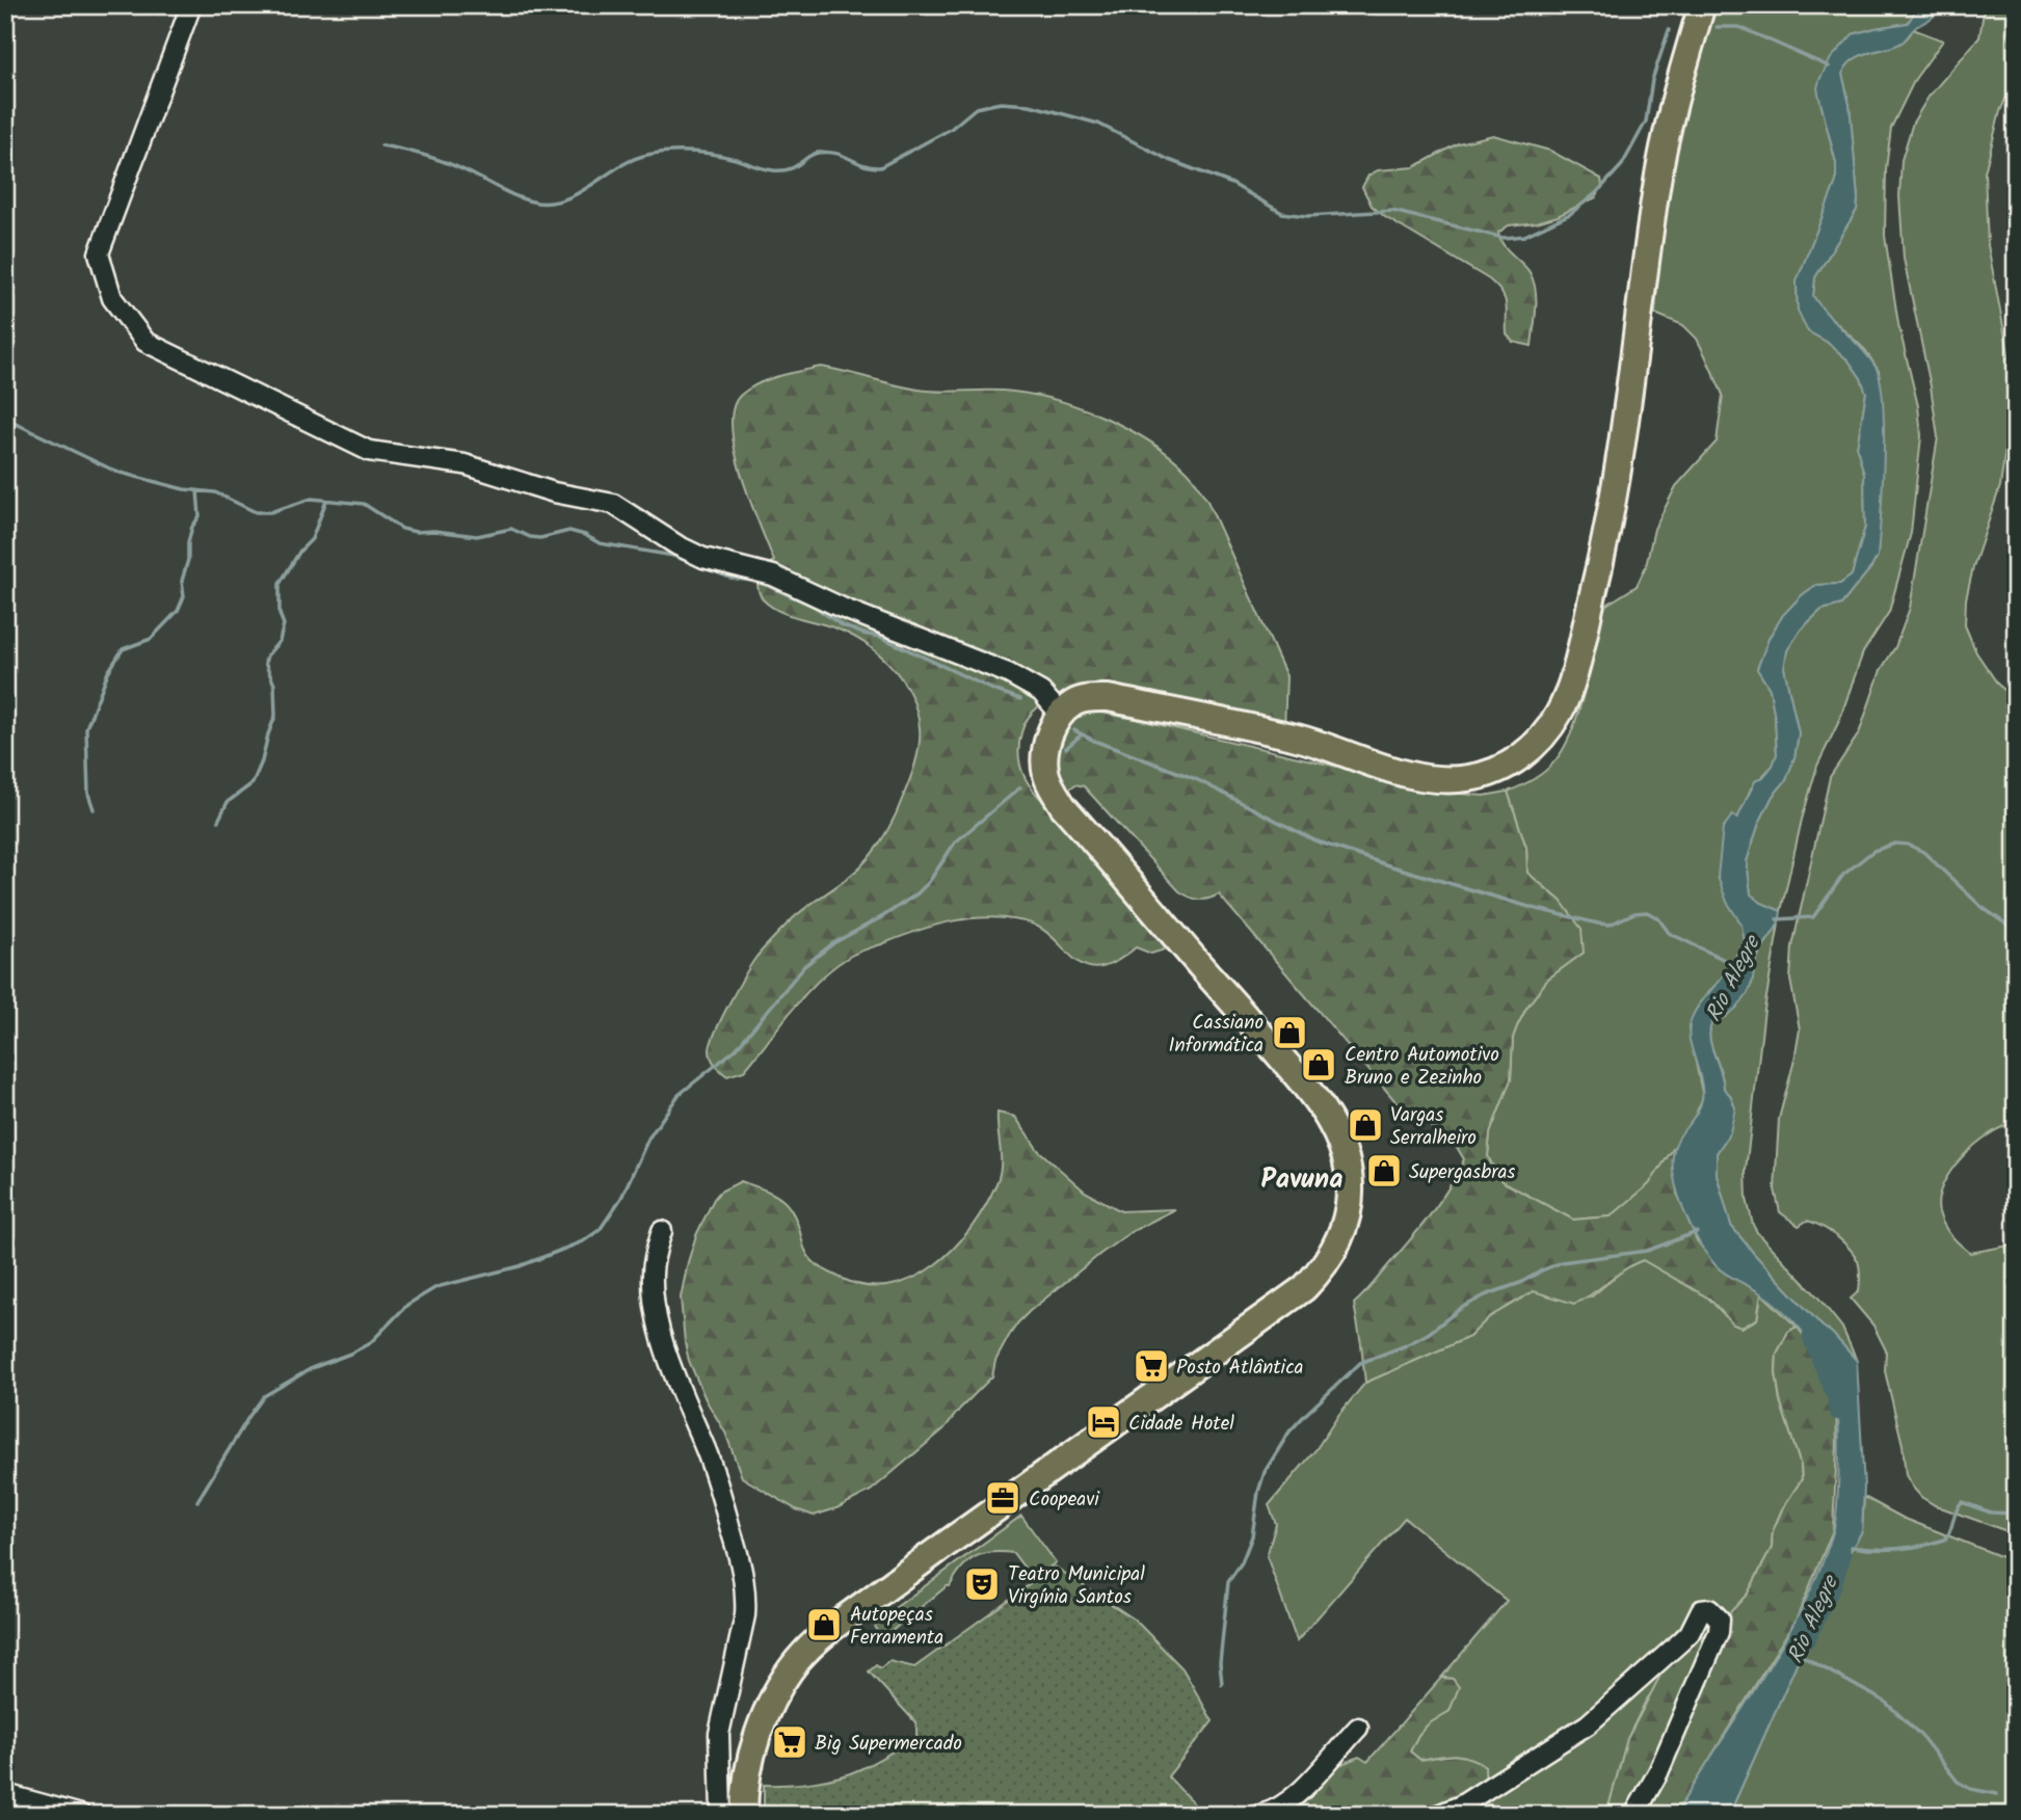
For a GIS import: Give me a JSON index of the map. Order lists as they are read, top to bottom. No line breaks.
{"districts":["Pavuna"],"water":["Rio Alegre"],"places":{"shop":["Cassiano Informática","Centro Automotivo Bruno e Zezinho","Vargas Serralheiro","Supergasbras","Autopeças Ferramenta"],"supermarket":["Posto Atlântica","Big Supermercado"],"hotel":["Cidade Hotel"],"office":["Coopeavi"],"theatre":["Teatro Municipal Virgínia Santos"]}}
